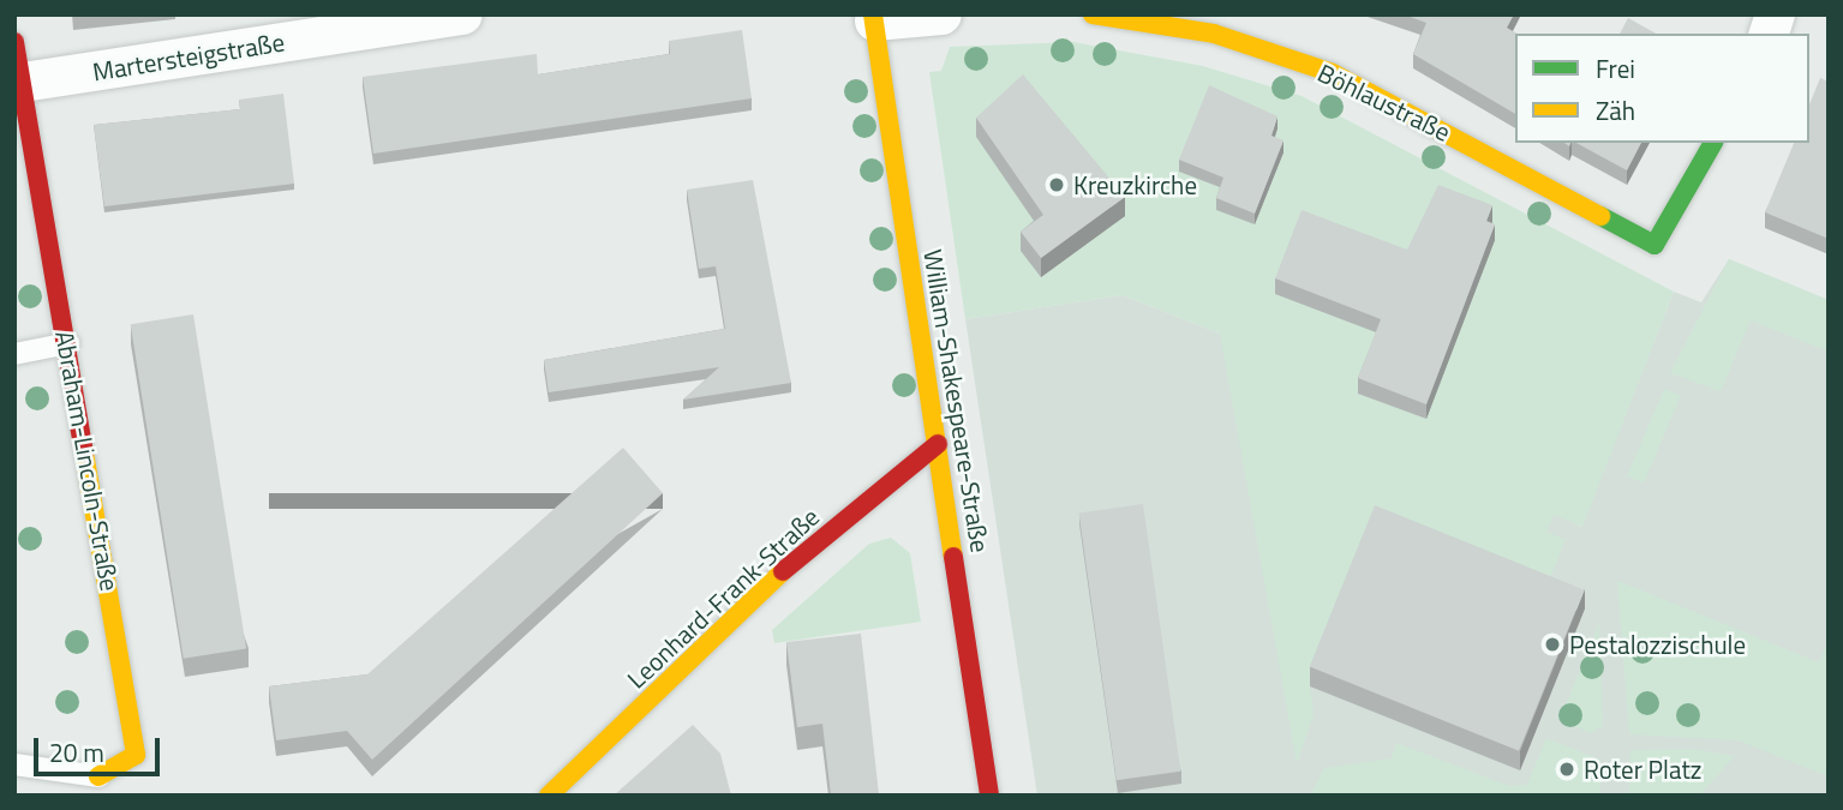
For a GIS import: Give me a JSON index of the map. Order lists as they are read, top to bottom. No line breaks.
{"streets":{"street":["Martersteigstraße","Böhlaustraße","William-Shakespeare-Straße","Abraham-Lincoln-Straße","Leonhard-Frank-Straße"]},"crossings":[["Martersteigstraße","Abraham-Lincoln-Straße"],["William-Shakespeare-Straße","Leonhard-Frank-Straße"]],"places":["Kreuzkirche","Pestalozzischule","Roter Platz"],"legend":["Frei","Zäh"],"scale_bar":"20 m"}
